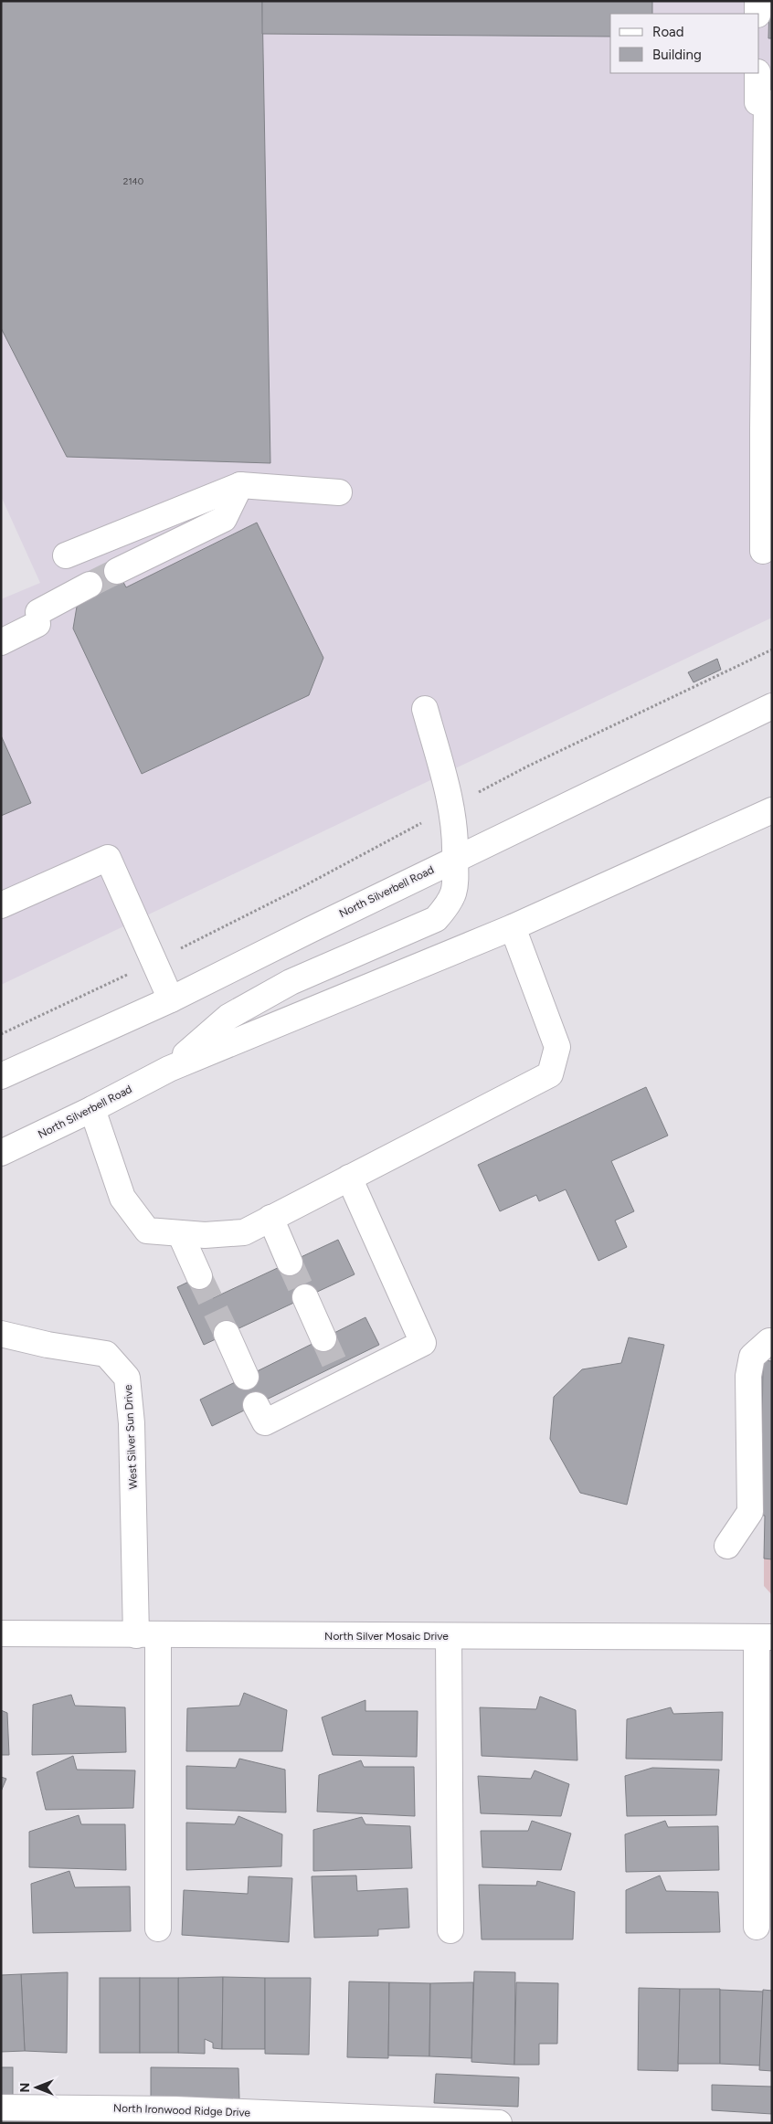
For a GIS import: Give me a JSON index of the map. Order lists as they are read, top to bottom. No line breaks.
{"streets":{"main road":["North Silverbell Road","West Silver Sun Drive","North Silver Mosaic Drive","North Ironwood Ridge Drive"]},"crossings":[["West Silver Sun Drive","North Silver Mosaic Drive"]],"house_numbers":["2140"],"legend":["Road","Building"],"north":"left"}
